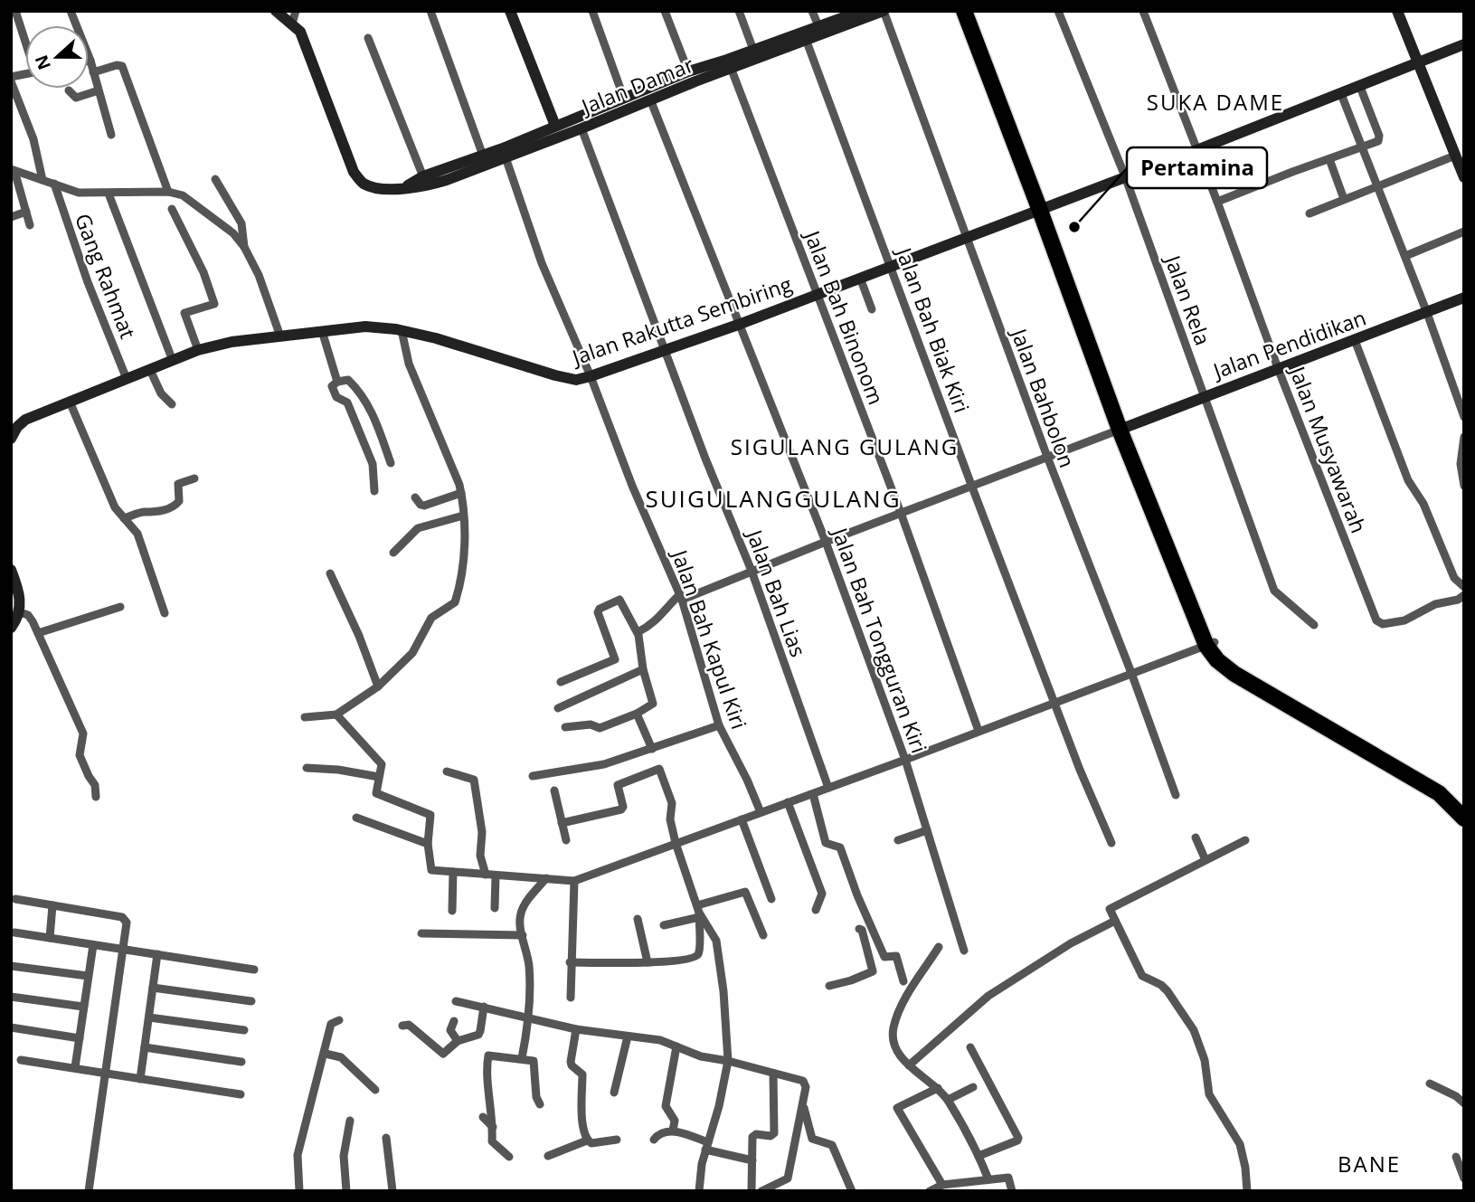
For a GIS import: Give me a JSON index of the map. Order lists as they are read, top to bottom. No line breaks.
{"streets":{"street":["Jalan Damar","Gang Rahmat","Jalan Rela","Jalan Bah Binonom","Jalan Rakutta Sembiring","Jalan Bah Biak Kiri","Jalan Pendidikan","Jalan Bahbolon","Jalan Musyawarah","Jalan Bah Lias","Jalan Bah Kapul Kiri","Jalan Bah Tongguran Kiri"]},"crossings":[["Jalan Damar","Jalan Bah Binonom"],["Jalan Damar","Jalan Bah Biak Kiri"],["Jalan Damar","Jalan Bahbolon"],["Jalan Damar","Jalan Bah Lias"],["Jalan Damar","Jalan Bah Kapul Kiri"],["Jalan Damar","Jalan Bah Tongguran Kiri"],["Gang Rahmat","Jalan Rakutta Sembiring"],["Jalan Rela","Jalan Rakutta Sembiring"],["Jalan Rela","Jalan Pendidikan"],["Jalan Bah Binonom","Jalan Rakutta Sembiring"],["Jalan Bah Binonom","Jalan Pendidikan"],["Jalan Rakutta Sembiring","Jalan Bah Biak Kiri"],["Jalan Rakutta Sembiring","Jalan Bahbolon"],["Jalan Rakutta Sembiring","Jalan Musyawarah"],["Jalan Rakutta Sembiring","Jalan Bah Lias"],["Jalan Rakutta Sembiring","Jalan Bah Kapul Kiri"],["Jalan Rakutta Sembiring","Jalan Bah Tongguran Kiri"],["Jalan Bah Biak Kiri","Jalan Pendidikan"],["Jalan Pendidikan","Jalan Bahbolon"],["Jalan Pendidikan","Jalan Musyawarah"],["Jalan Pendidikan","Jalan Bah Lias"],["Jalan Pendidikan","Jalan Bah Kapul Kiri"],["Jalan Pendidikan","Jalan Bah Tongguran Kiri"]],"districts":["SUKA DAME","SIGULANG GULANG","SUIGULANGGULANG","BANE"],"places":["Pertamina"],"north":"left"}
